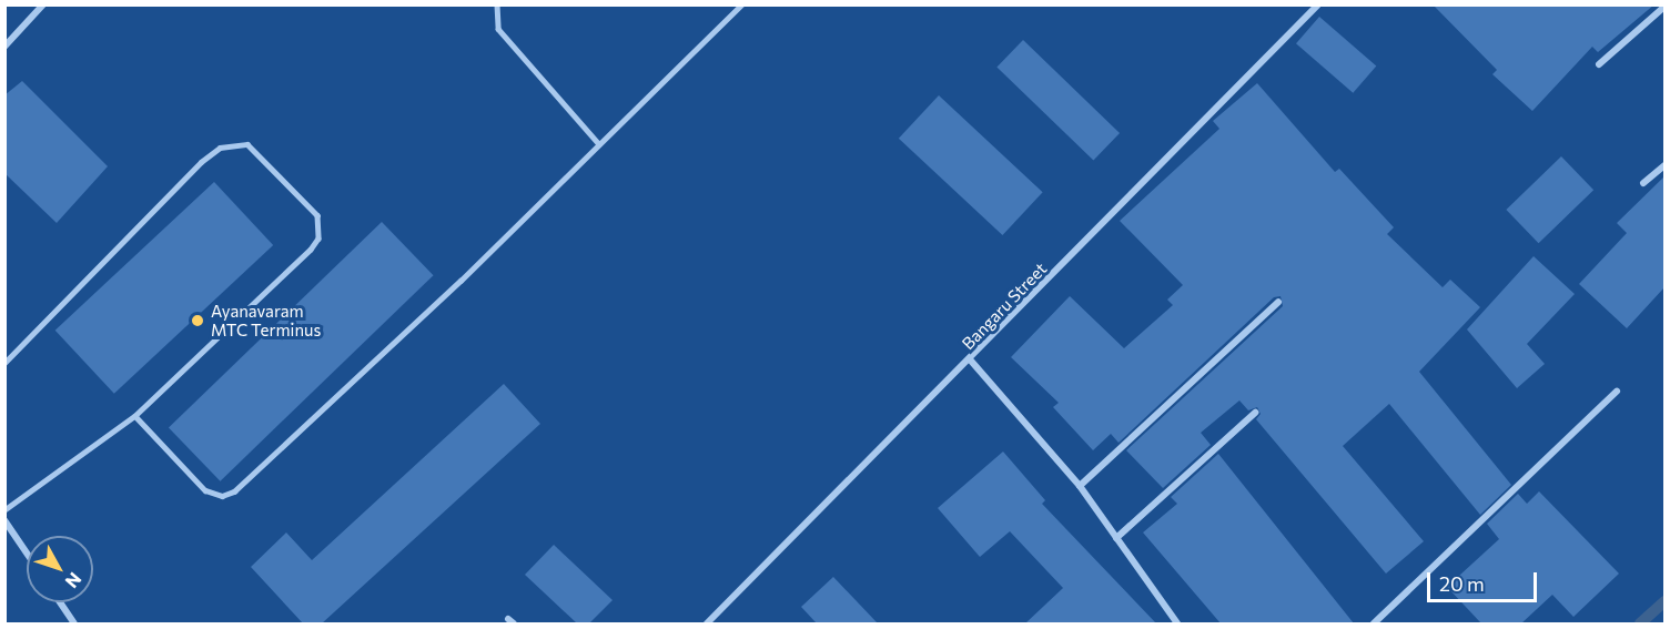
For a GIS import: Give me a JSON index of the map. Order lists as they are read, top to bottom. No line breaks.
{"streets":{"street":["Bangaru Street"]},"places":["Ayanavaram MTC Terminus"],"scale_bar":"20 m","north":"bottom right"}
